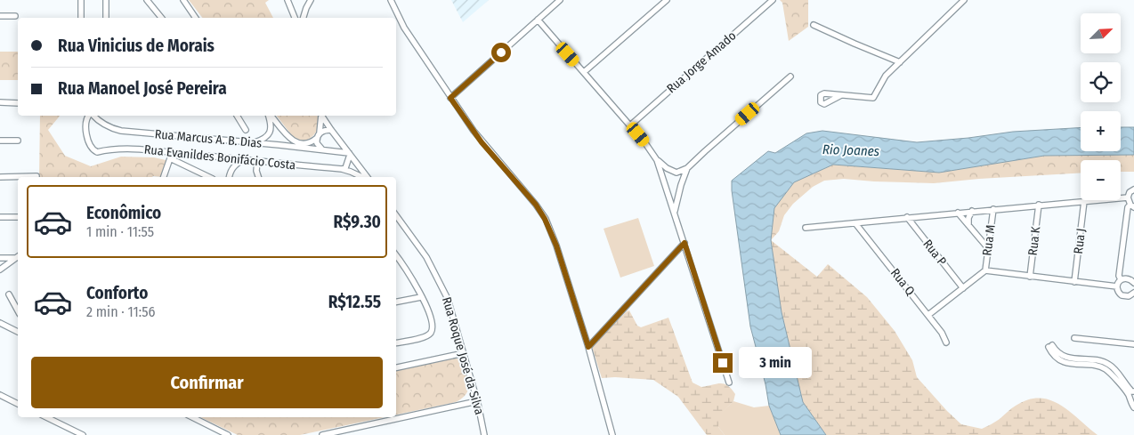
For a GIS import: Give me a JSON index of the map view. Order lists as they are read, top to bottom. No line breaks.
{"streets":{"street":["Rua Jorge Amado","Rua Marcus A. B. Dias","Rua Evanildes Bonifácio Costa","Rua M","Rua K","Rua J","Rua P","Rua Q","Rua Roque José da Silva"]},"water":["Rio Joanes"],"north":"top right","page":{"map_buttons":["+","−"],"banner":["Rua Vinicius de Morais","Rua Manoel José Pereira"],"list":[{"name":"Econômico","note":"1 min · 11:55","value":"R$9.30"},{"name":"Conforto","note":"2 min · 11:56","value":"R$12.55"}],"bubble":"3 min","buttons":"Confirmar"}}
